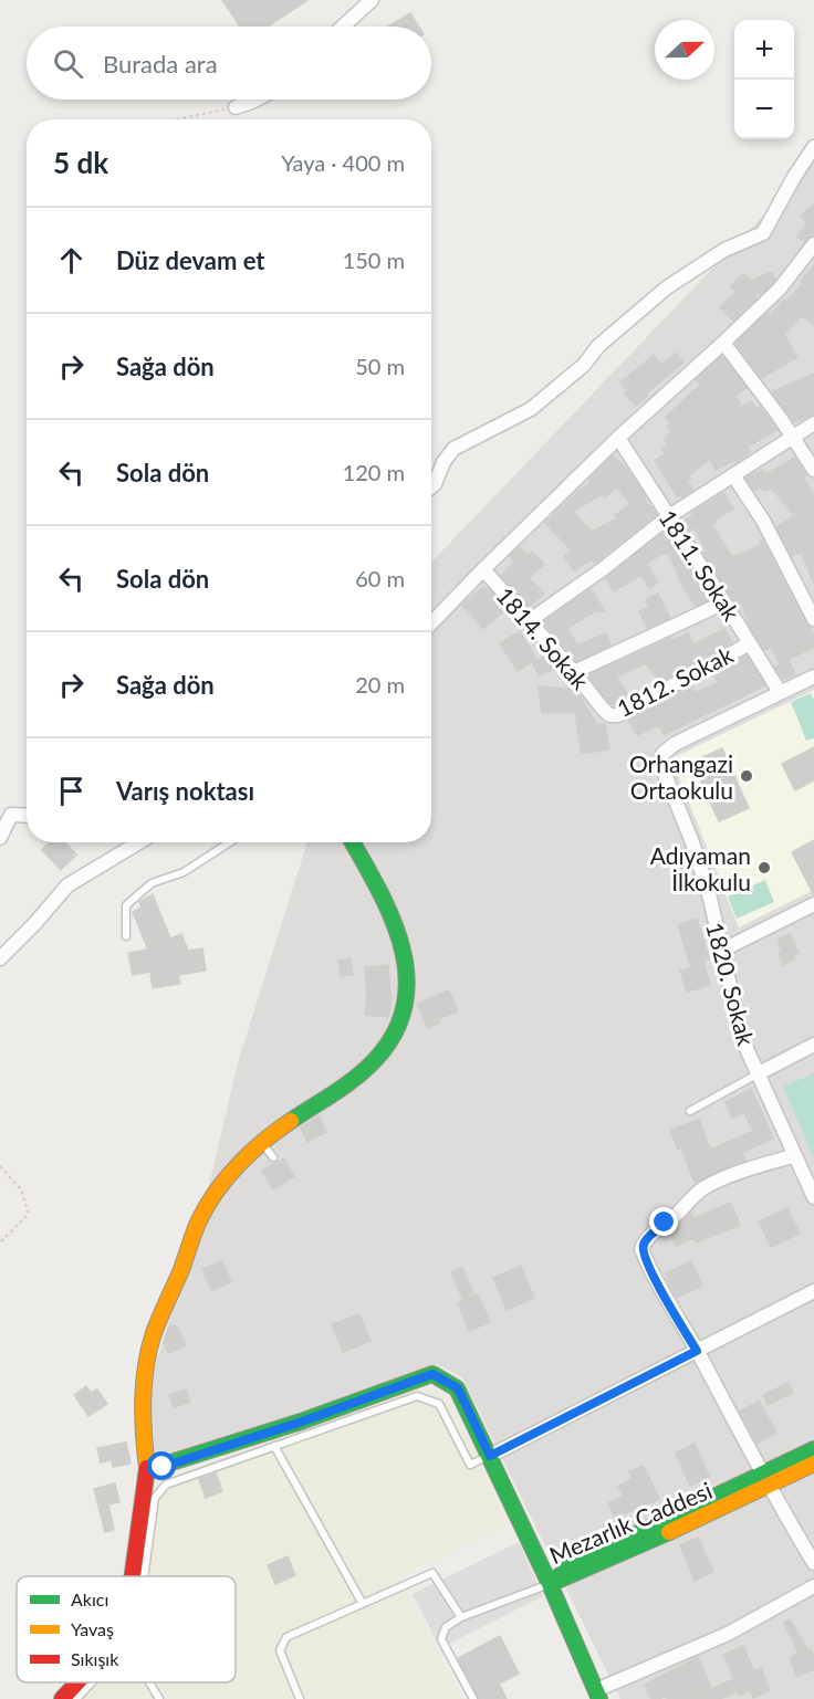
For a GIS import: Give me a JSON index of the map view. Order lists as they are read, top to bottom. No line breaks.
{"streets":{"street":["1811. Sokak","1814. Sokak","1812. Sokak","1820. Sokak","Mezarlık Caddesi"]},"crossings":[["1811. Sokak","1812. Sokak"],["1811. Sokak","1820. Sokak"],["1814. Sokak","1812. Sokak"]],"places":["Orhangazi Ortaokulu","Adıyaman İlkokulu"],"legend":["Akıcı","Yavaş","Sıkışık"],"north":"right","page":{"map_buttons":["+","−"],"search":"Burada ara","heading":["5 dk","Yaya · 400 m"],"list":[["Düz devam et","150 m"],["Sağa dön","50 m"],["Sola dön","120 m"],["Sola dön","60 m"],["Sağa dön","20 m"],"Varış noktası"]}}
